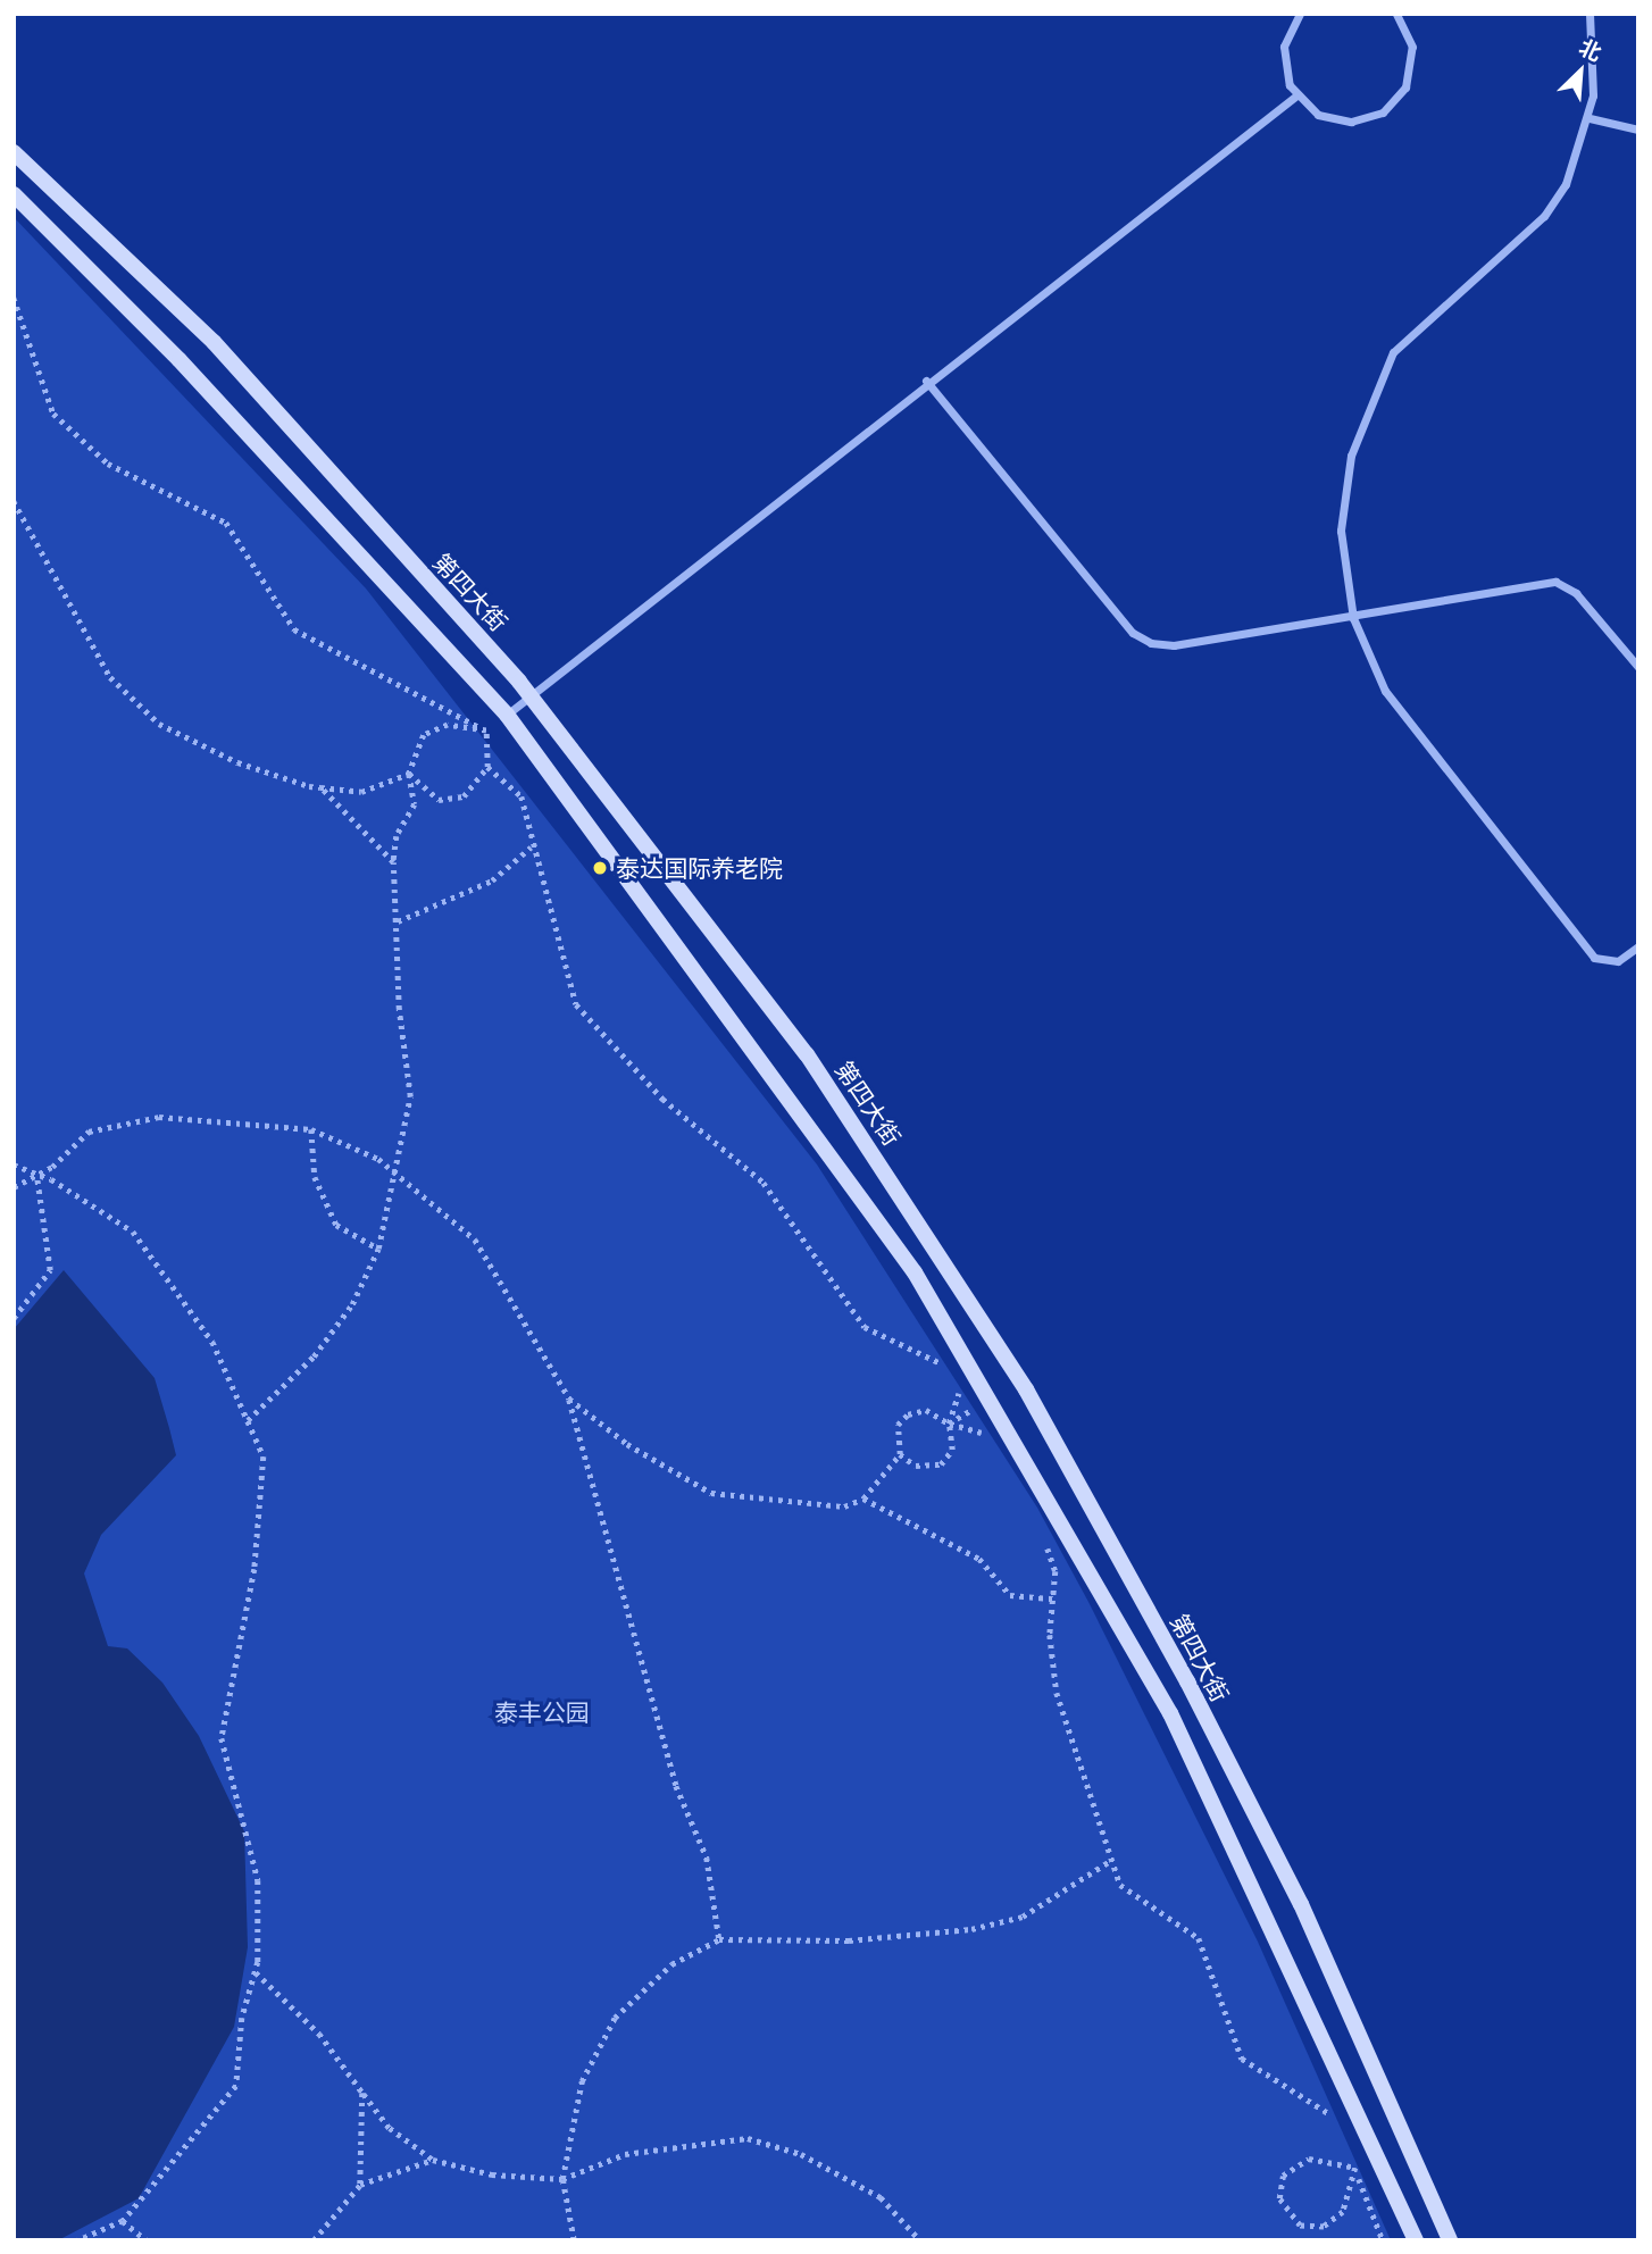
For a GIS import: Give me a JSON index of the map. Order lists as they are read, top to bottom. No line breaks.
{"streets":{"street":["第四大街"]},"parks":["泰丰公园"],"places":["泰达国际养老院"],"north":"top right"}
